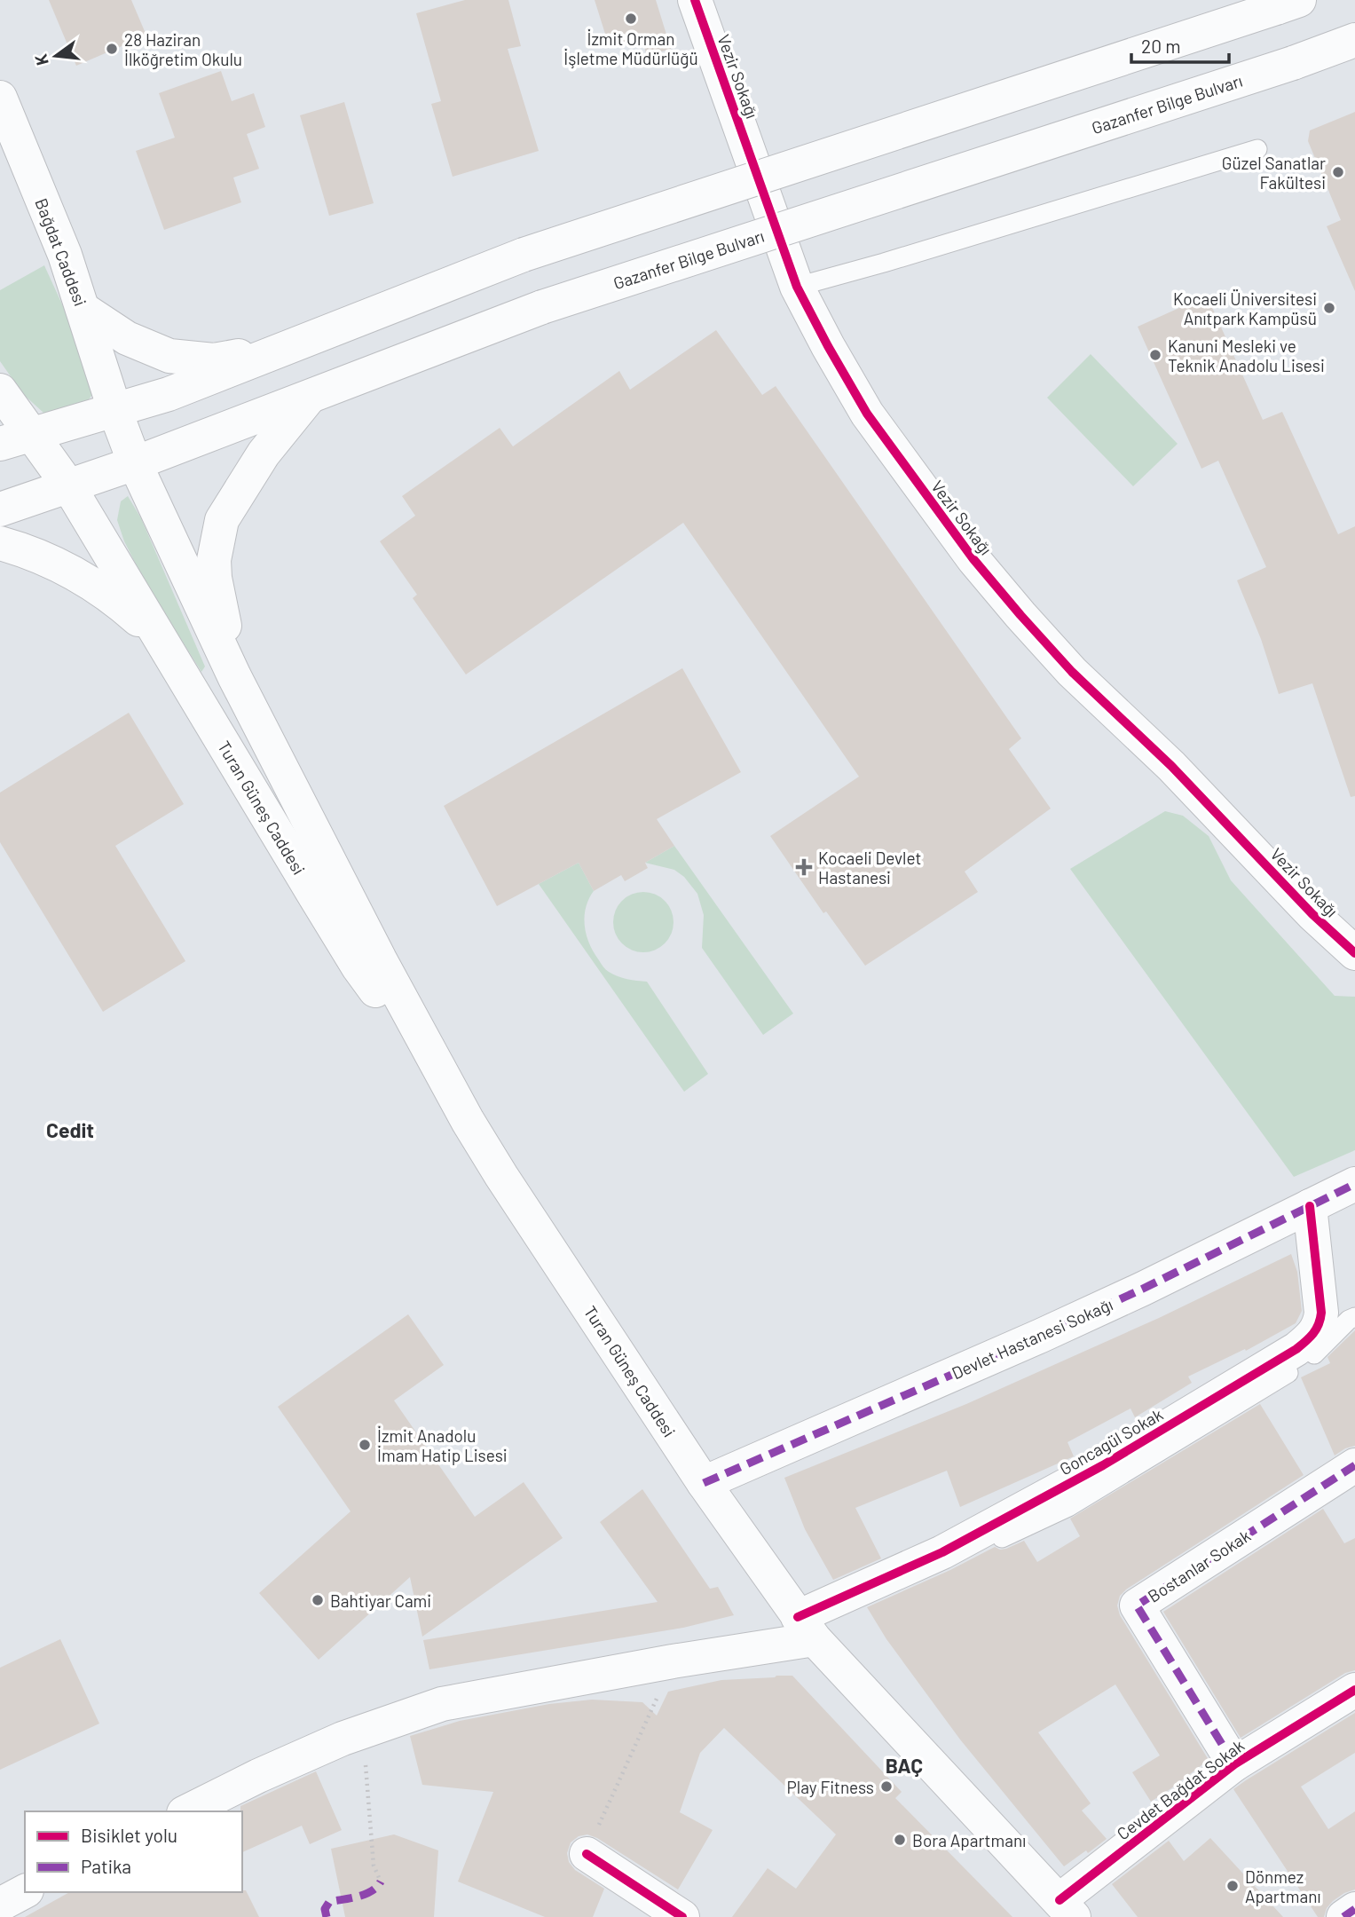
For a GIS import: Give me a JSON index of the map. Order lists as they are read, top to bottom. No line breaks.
{"streets":{"main road":["Vezir Sokağı","Gazanfer Bilge Bulvarı","Bağdat Caddesi","Turan Güneş Caddesi","Devlet Hastanesi Sokağı","Goncagül Sokak","Bostanlar Sokak","Cevdet Bağdat Sokak"]},"crossings":[["Gazanfer Bilge Bulvarı","Bağdat Caddesi"],["Gazanfer Bilge Bulvarı","Turan Güneş Caddesi"],["Bağdat Caddesi","Turan Güneş Caddesi"],["Turan Güneş Caddesi","Devlet Hastanesi Sokağı"],["Turan Güneş Caddesi","Goncagül Sokak"],["Turan Güneş Caddesi","Cevdet Bağdat Sokak"],["Devlet Hastanesi Sokağı","Goncagül Sokak"],["Bostanlar Sokak","Cevdet Bağdat Sokak"]],"districts":["Cedit","BAÇ"],"places":{"other":["İzmit Orman İşletme Müdürlüğü","28 Haziran İlköğretim Okulu","Güzel Sanatlar Fakültesi","Kocaeli Üniversitesi Anıtpark Kampüsü","Kanuni Mesleki ve Teknik Anadolu Lisesi","İzmit Anadolu İmam Hatip Lisesi","Bahtiyar Cami","Play Fitness","Bora Apartmanı","Dönmez Apartmanı"],"health":["Kocaeli Devlet Hastanesi"]},"legend":["Bisiklet yolu","Patika"],"scale_bar":"20 m","north":"left"}
